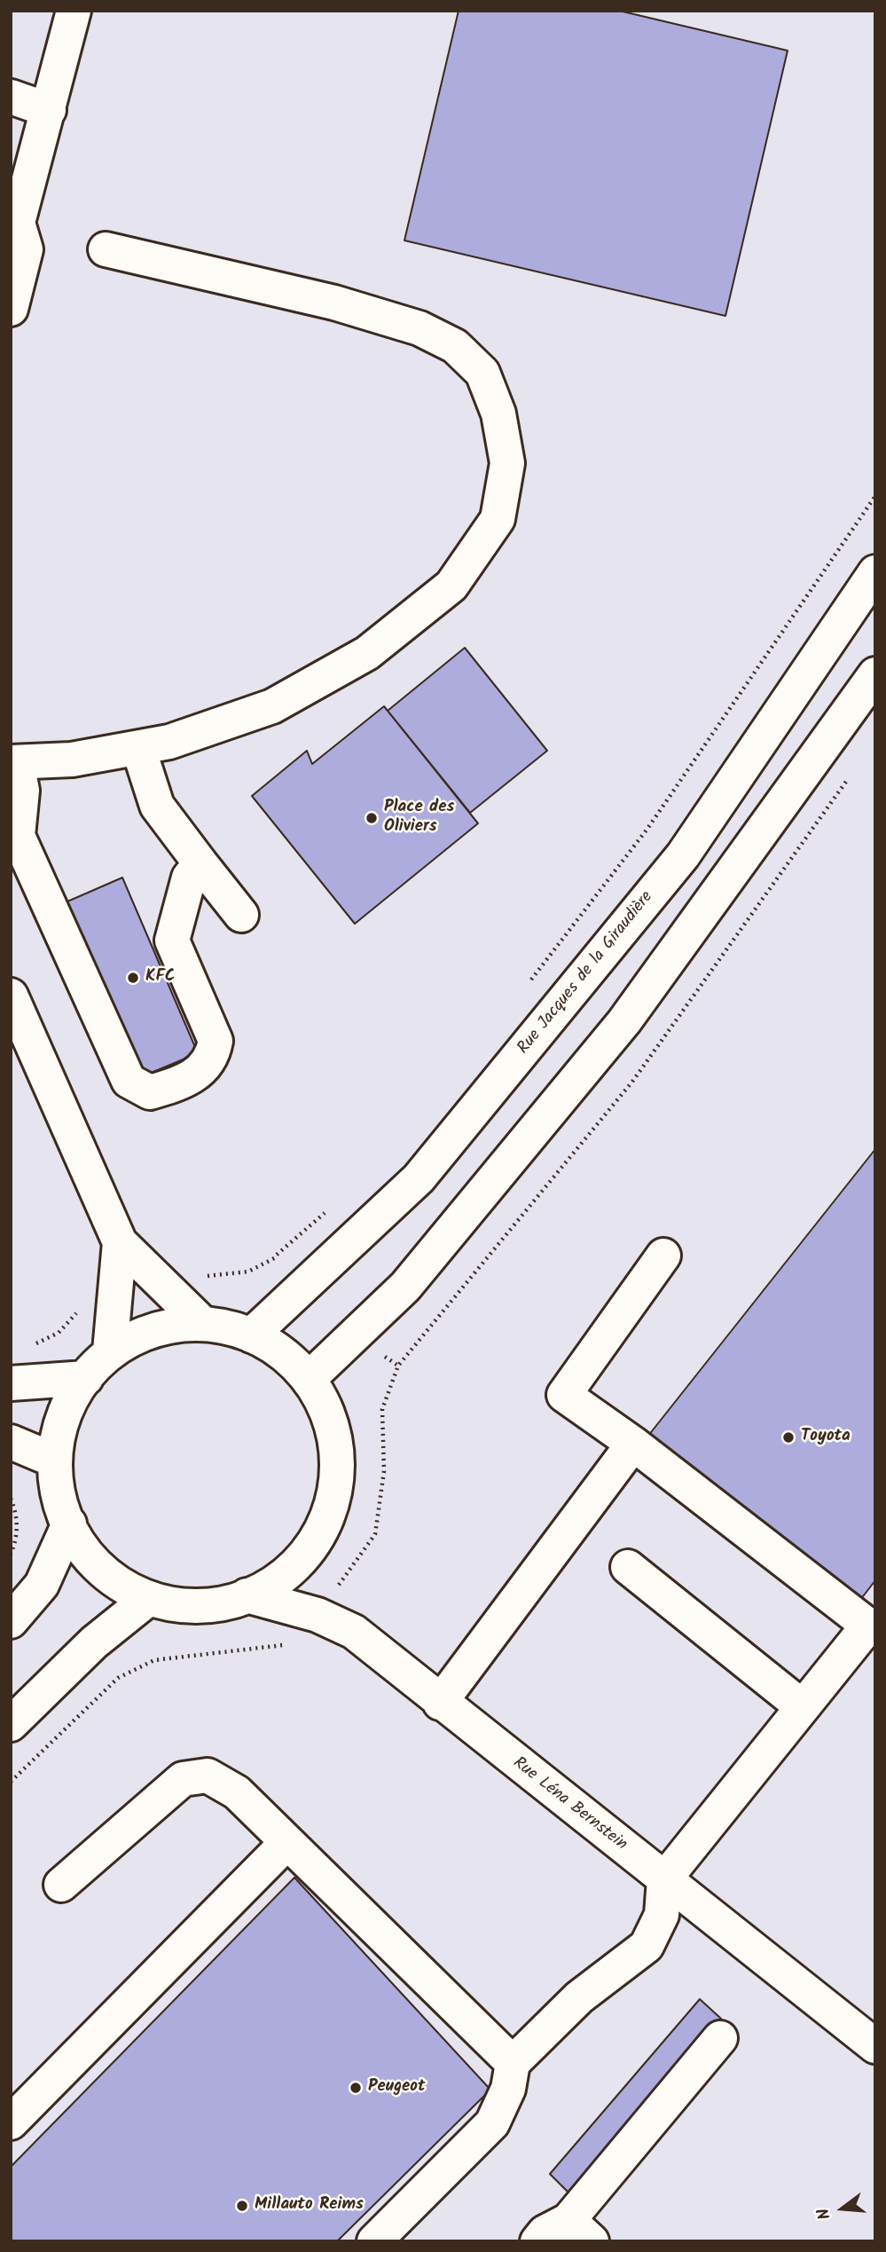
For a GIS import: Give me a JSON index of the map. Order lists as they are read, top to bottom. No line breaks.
{"streets":{"street":["Rue Jacques de la Giraudière","Rue Léna Bernstein"]},"places":["Place des Oliviers","KFC","Toyota","Peugeot","Millauto Reims"],"north":"left"}
